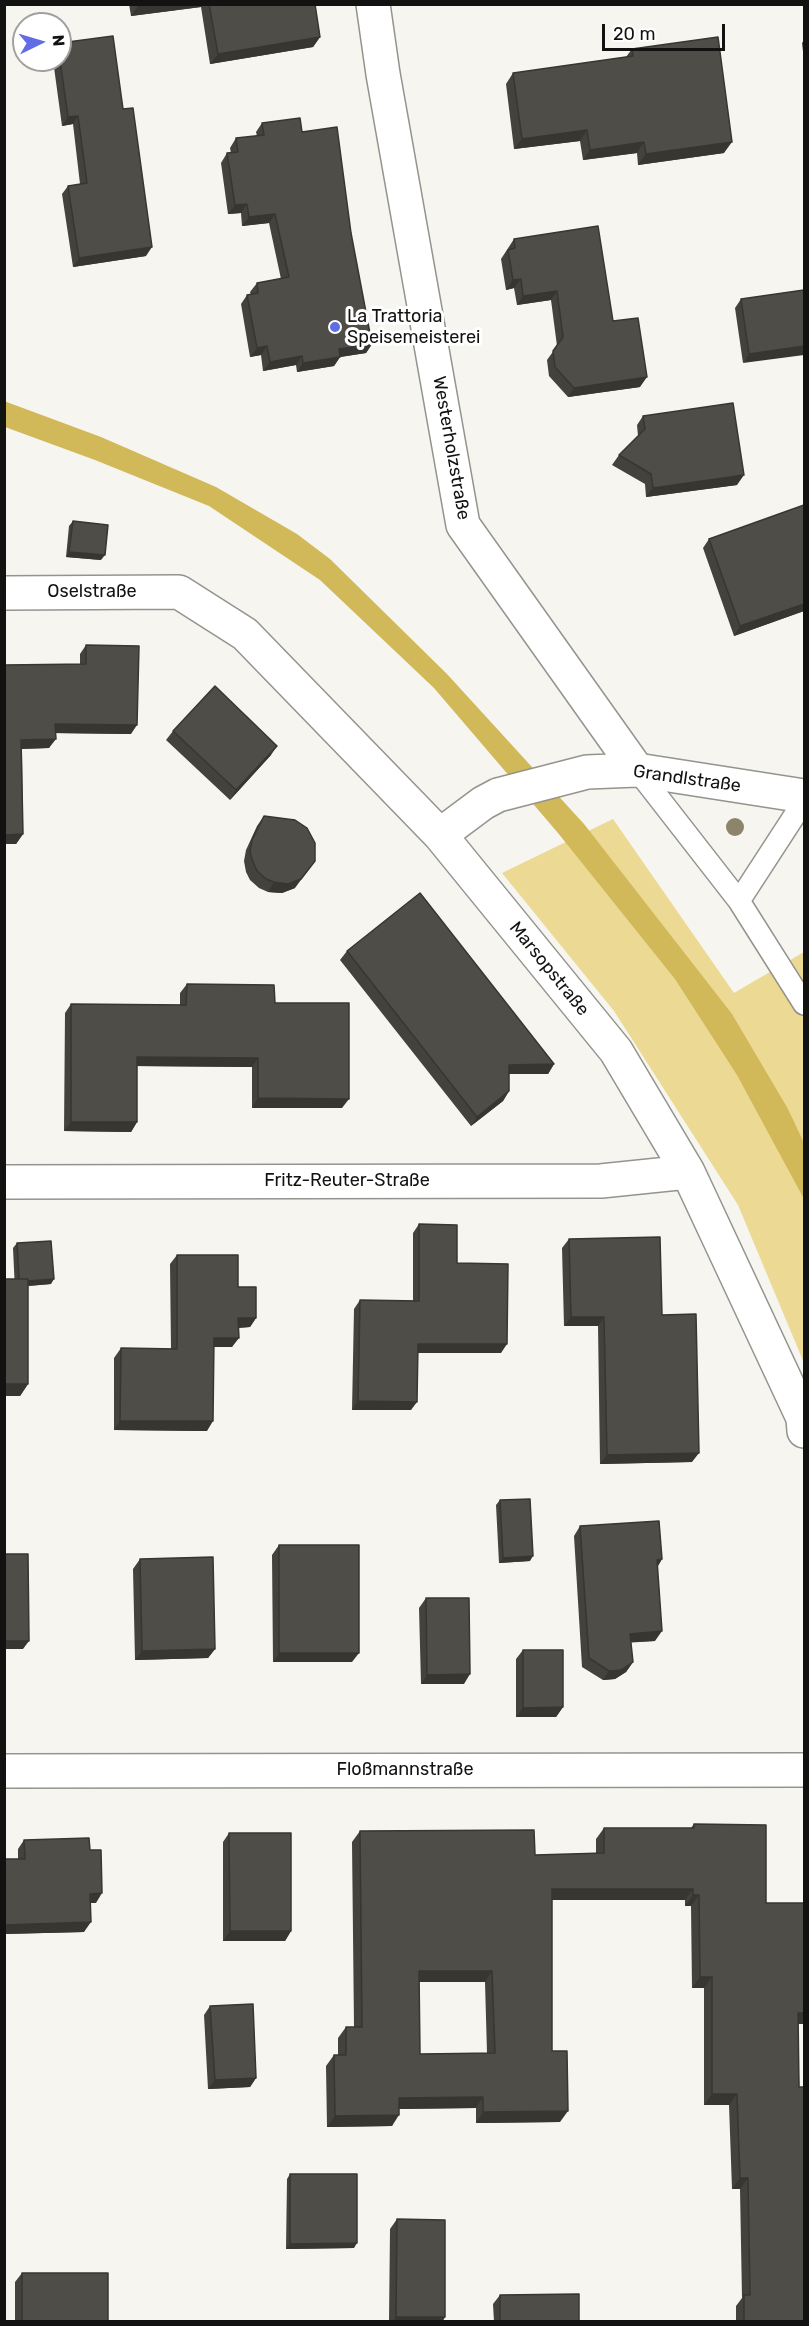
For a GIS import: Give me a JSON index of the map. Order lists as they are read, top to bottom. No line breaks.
{"streets":{"street":["Westerholzstraße","Oselstraße","Grandlstraße","Marsopstraße","Fritz-Reuter-Straße","Floßmannstraße"]},"crossings":[["Westerholzstraße","Grandlstraße"],["Oselstraße","Marsopstraße"],["Grandlstraße","Marsopstraße"],["Marsopstraße","Fritz-Reuter-Straße"]],"places":["La Trattoria Speisemeisterei"],"scale_bar":"20 m","north":"right"}
